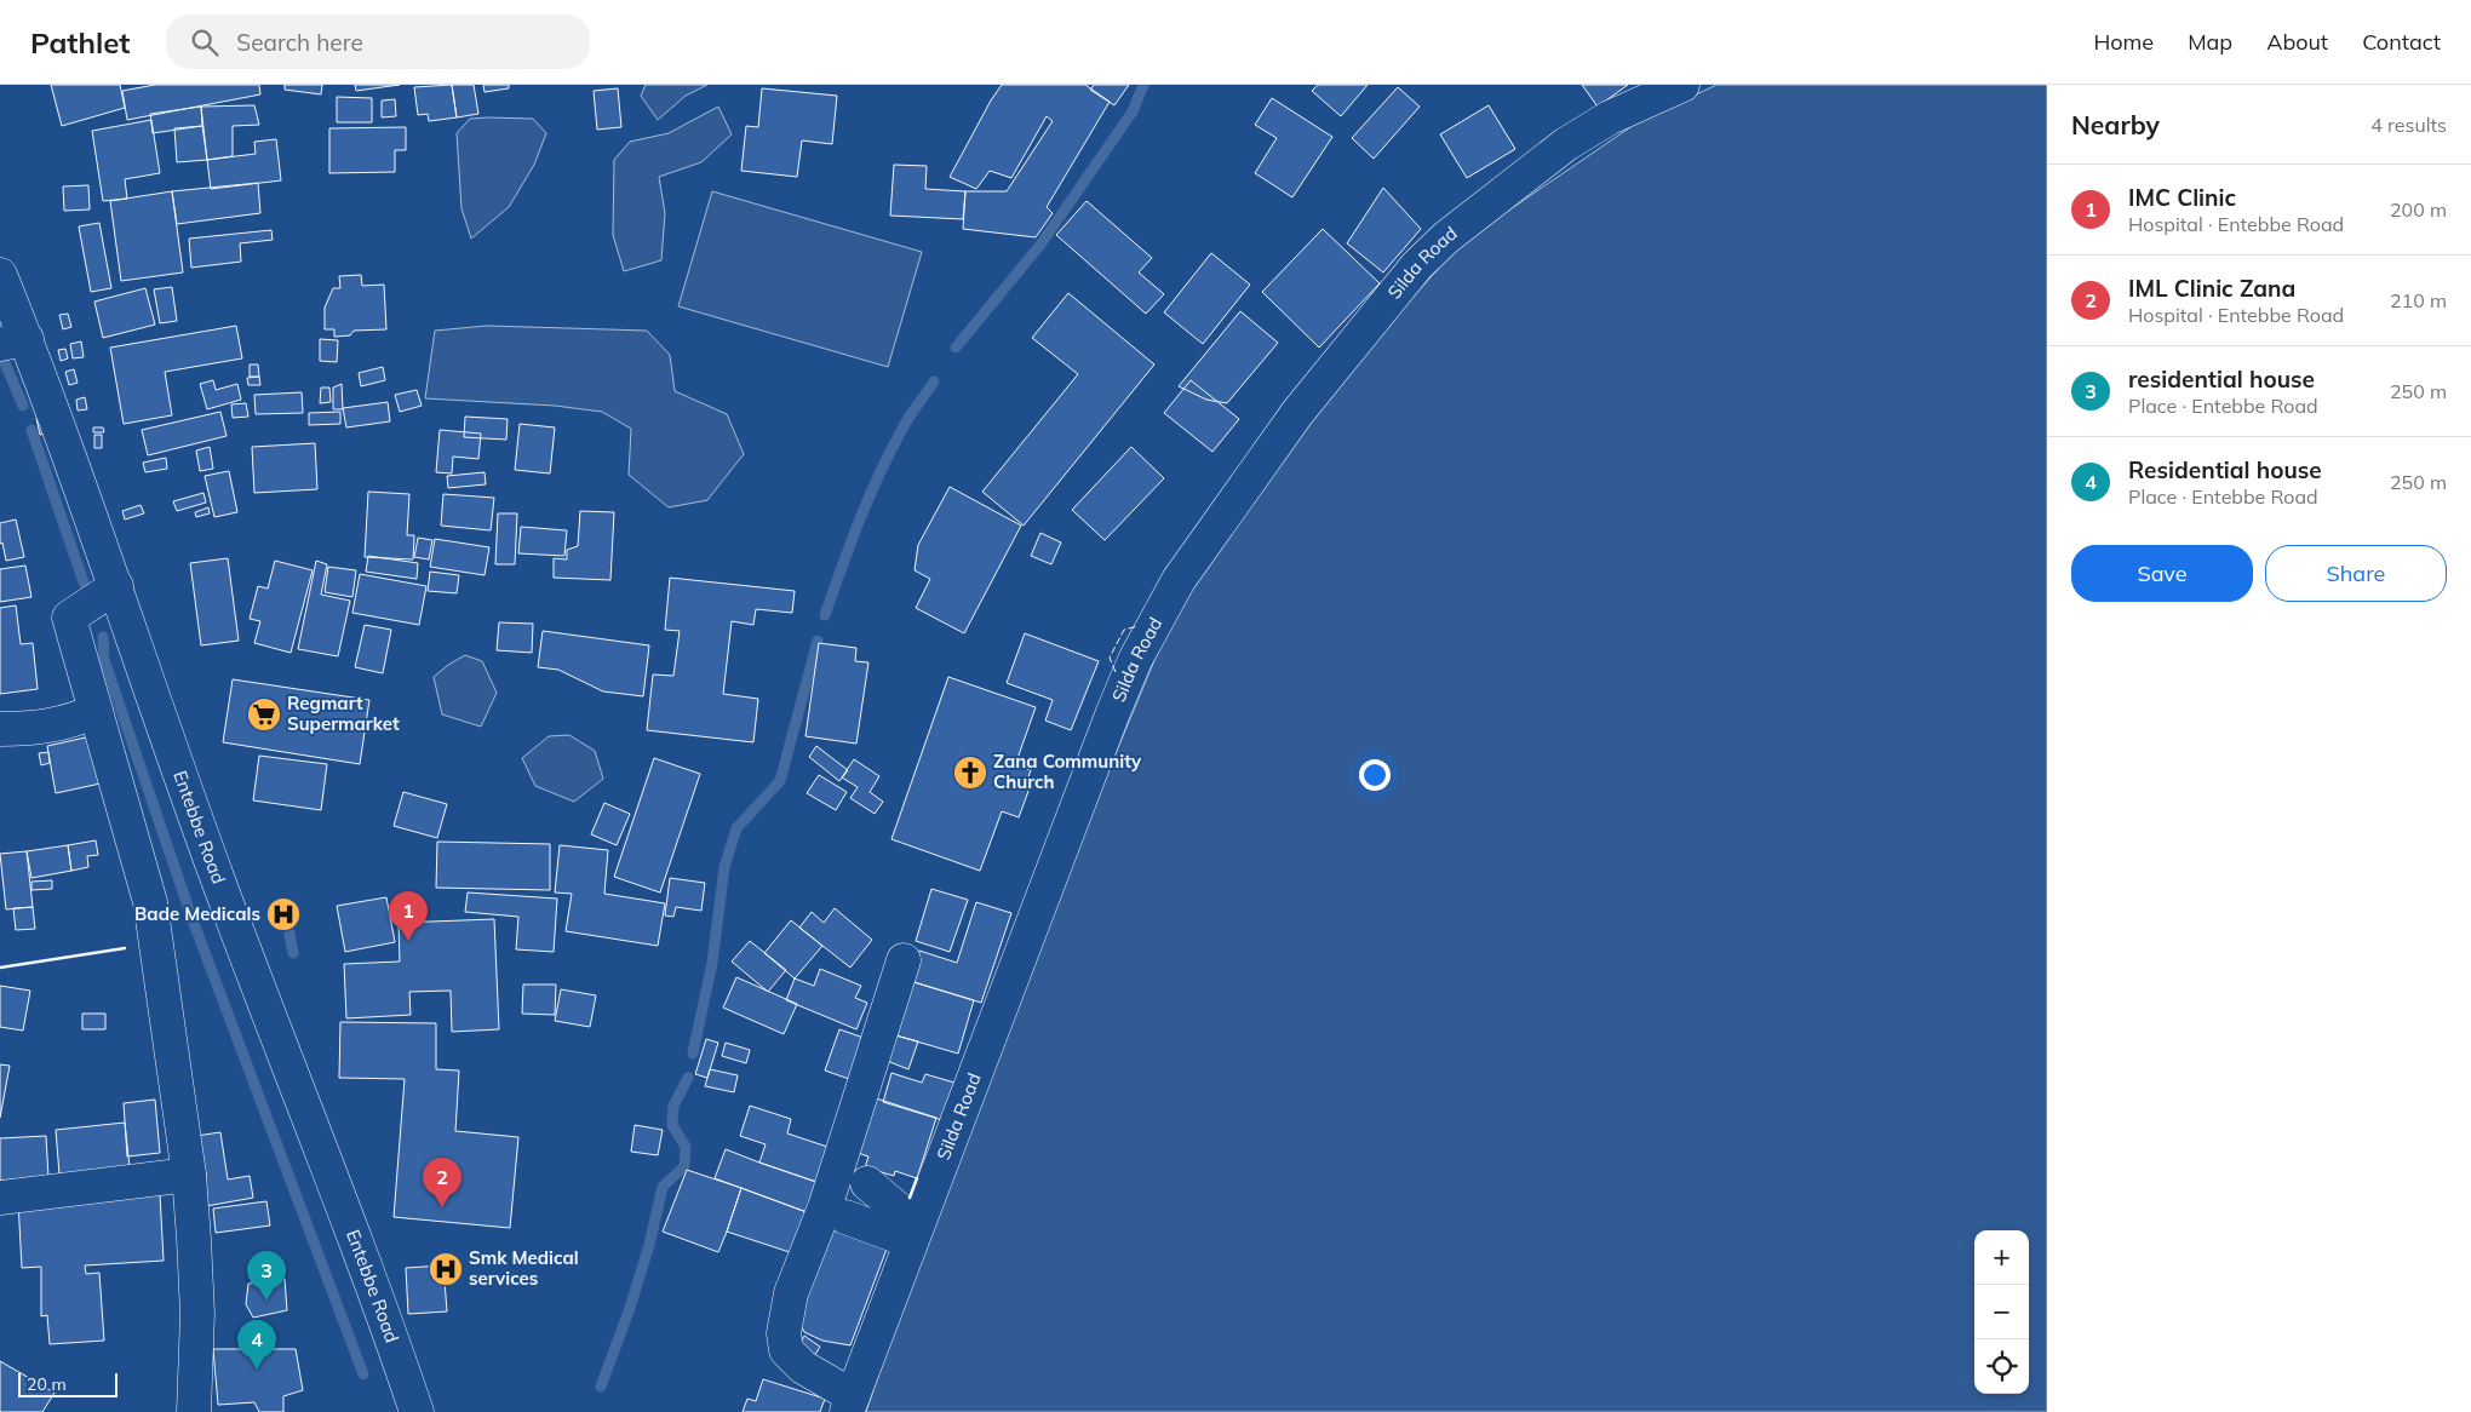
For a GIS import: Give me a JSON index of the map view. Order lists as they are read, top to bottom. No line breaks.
{"streets":{"street":["Silda Road","Entebbe Road"]},"places":{"supermarket":["Regmart Supermarket"],"church":["Zana Community Church"],"hospital":["Bade Medicals","Smk Medical services"]},"scale_bar":"20 m","page":{"header":"Pathlet","search":"Search here","nav":["Home","Map","About","Contact"],"heading":["Nearby","4 results"],"list":[{"mark":"1","name":"IMC Clinic","note":"Hospital · Entebbe Road","value":"200 m"},{"mark":"2","name":"IML Clinic Zana","note":"Hospital · Entebbe Road","value":"210 m"},{"mark":"3","name":"residential house","note":"Place · Entebbe Road","value":"250 m"},{"mark":"4","name":"Residential house","note":"Place · Entebbe Road","value":"250 m"}],"buttons":["Save","Share"],"pins":["1","2","3","4"],"map_buttons":["+","−"],"scale":"20 m"}}
